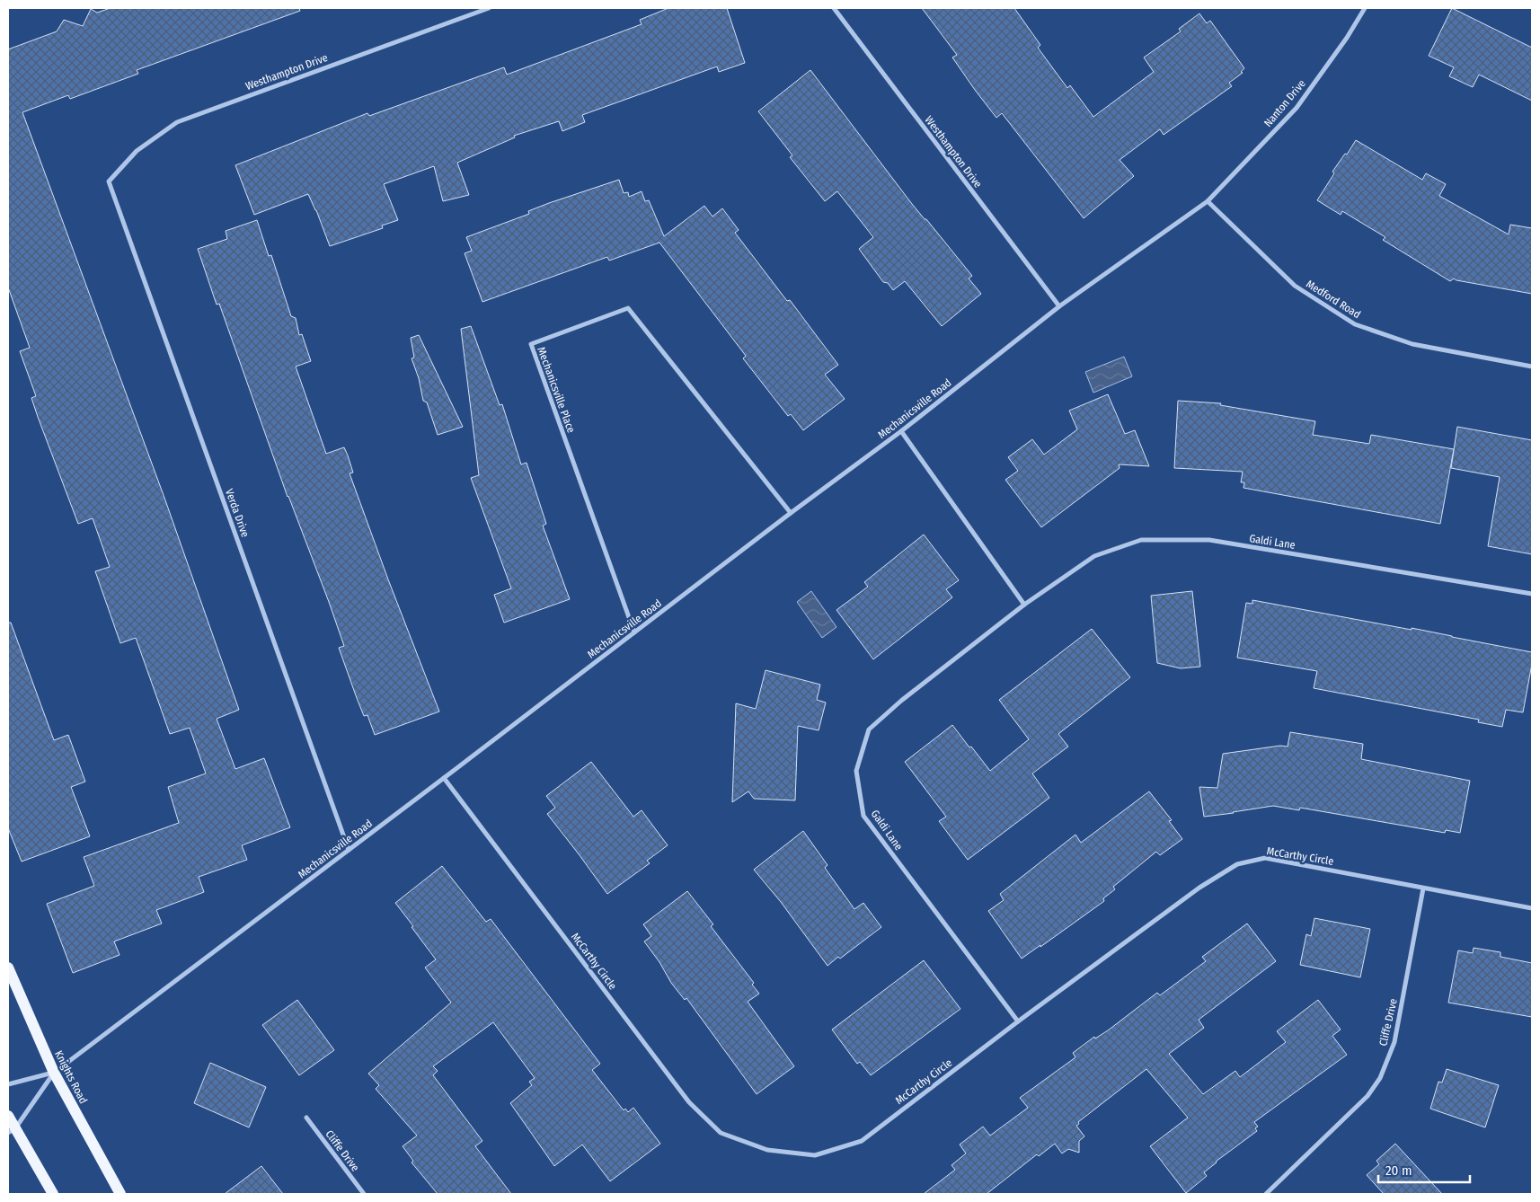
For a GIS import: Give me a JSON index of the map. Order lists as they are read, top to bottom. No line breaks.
{"streets":{"main road":["Knights Road"],"street":["Westhampton Drive","Nanton Drive","Medford Road","Mechanicsville Place","Mechanicsville Road","Verda Drive","Galdi Lane","McCarthy Circle","Cliffe Drive"]},"crossings":[["Westhampton Drive","Mechanicsville Road"],["Westhampton Drive","Verda Drive"],["Nanton Drive","Medford Road"],["Nanton Drive","Mechanicsville Road"],["Medford Road","Mechanicsville Road"],["Mechanicsville Place","Mechanicsville Road"],["Mechanicsville Road","Verda Drive"],["Mechanicsville Road","McCarthy Circle"],["Mechanicsville Road","Knights Road"],["Galdi Lane","McCarthy Circle"],["McCarthy Circle","Cliffe Drive"]],"scale_bar":"20 m"}
